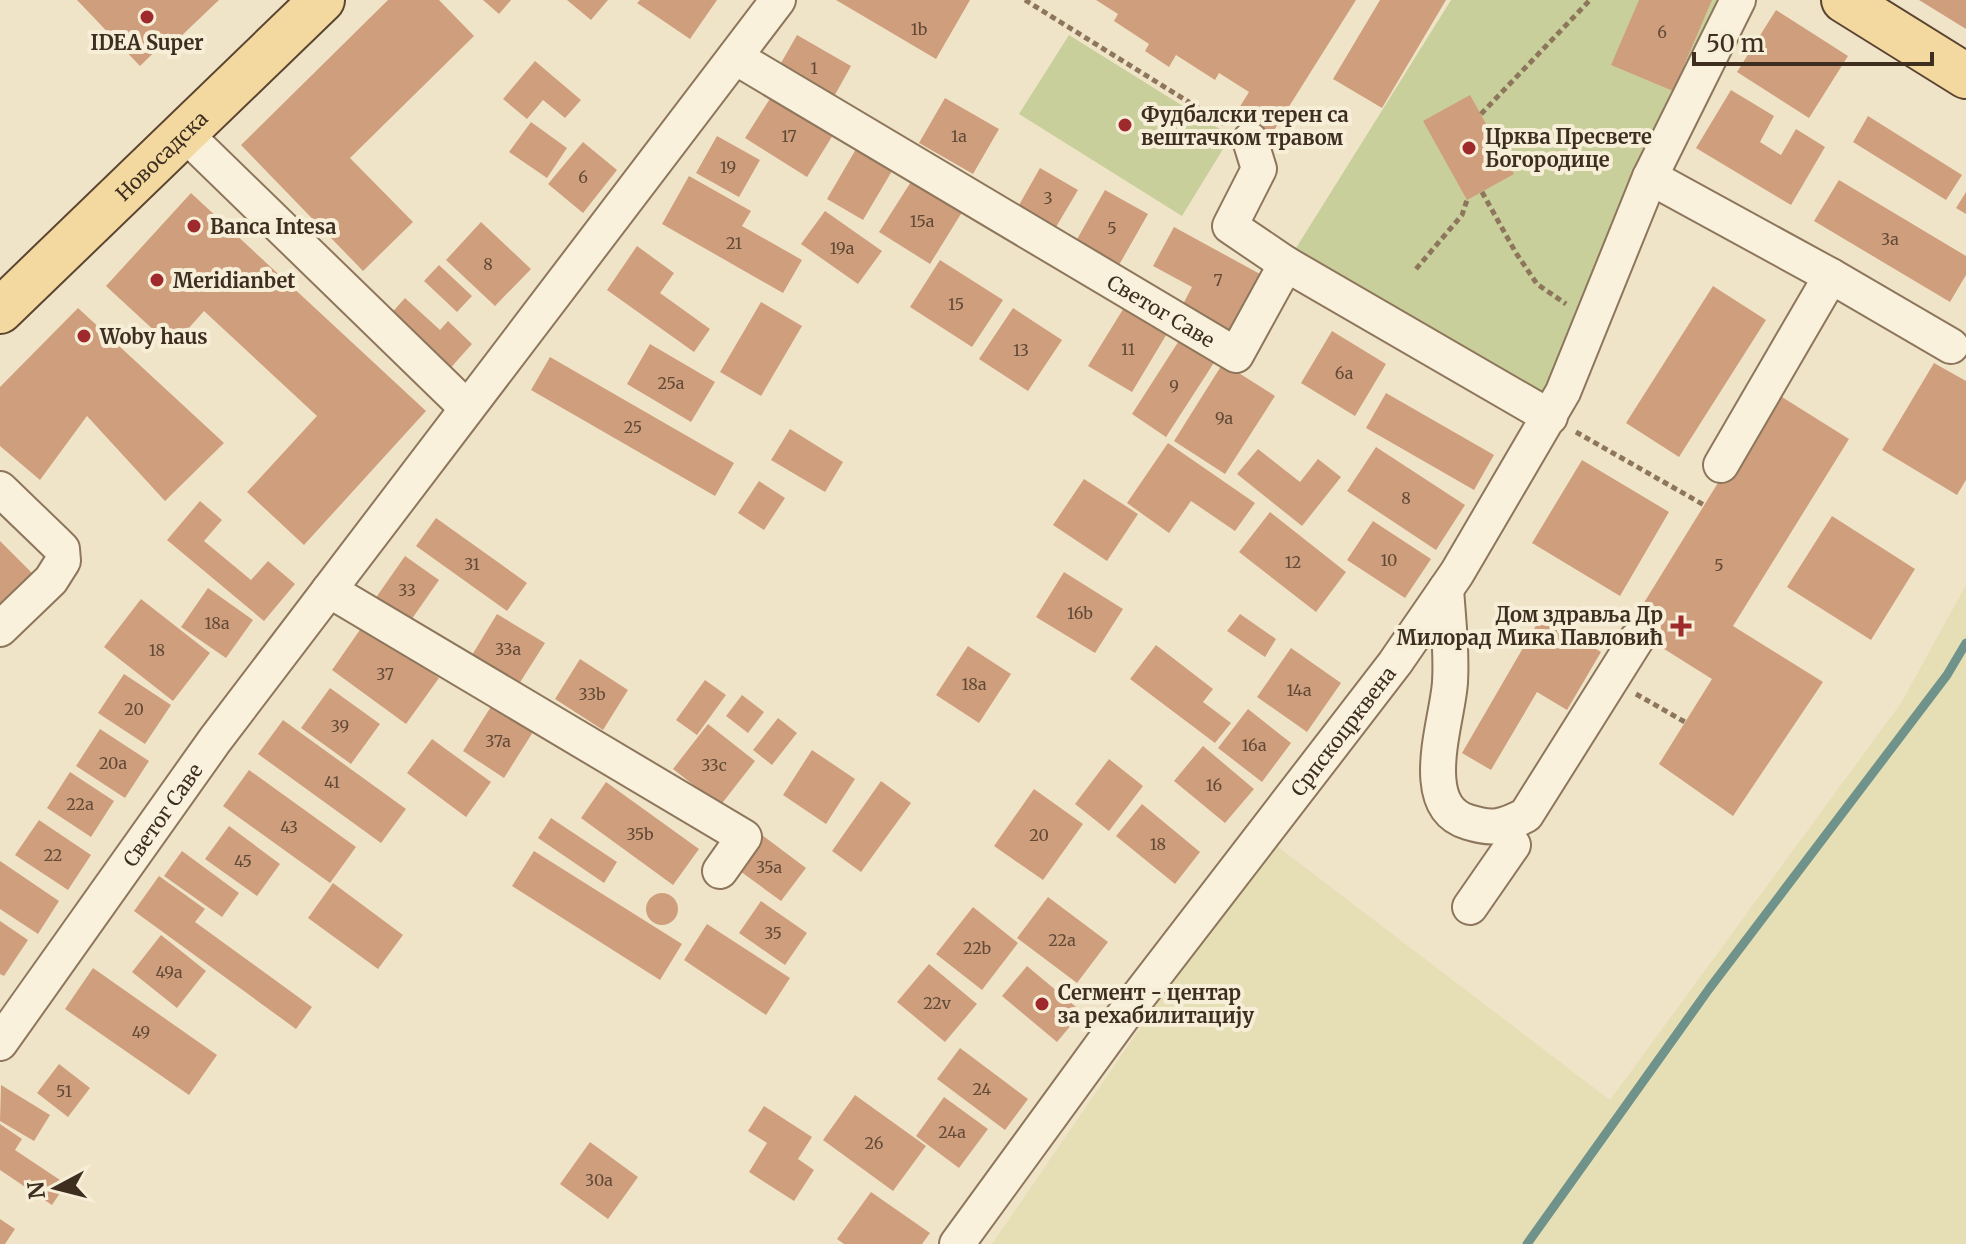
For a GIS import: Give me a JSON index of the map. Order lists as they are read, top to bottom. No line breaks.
{"streets":{"main road":["Новосадска"],"street":["Светог Саве","Српскоцрквена"]},"places":{"other":["IDEA Super","Фудбалски терен са вештачком травом","Црква Пресвете Богородице","Banca Intesa","Meridianbet","Woby haus","Сегмент - центар за рехабилитацију"],"health":["Дом здравља Др Милорад Мика Павловић"]},"house_numbers":["1b","6","1","17","1a","19","6","3","15a","5","3a","21","19a","8","7","15","11","13","6a","25a","9","9a","25","8","10","12","31","5","33","16b","18a","33a","18","37","18a","14a","33b","20","39","37a","16a","20a","33c","41","16","22a","43","35b","20","18","22","45","35a","35","22a","22b","49a","22v","49","24","51","24a","26","30a"],"scale_bar":"50 m","north":"left"}
